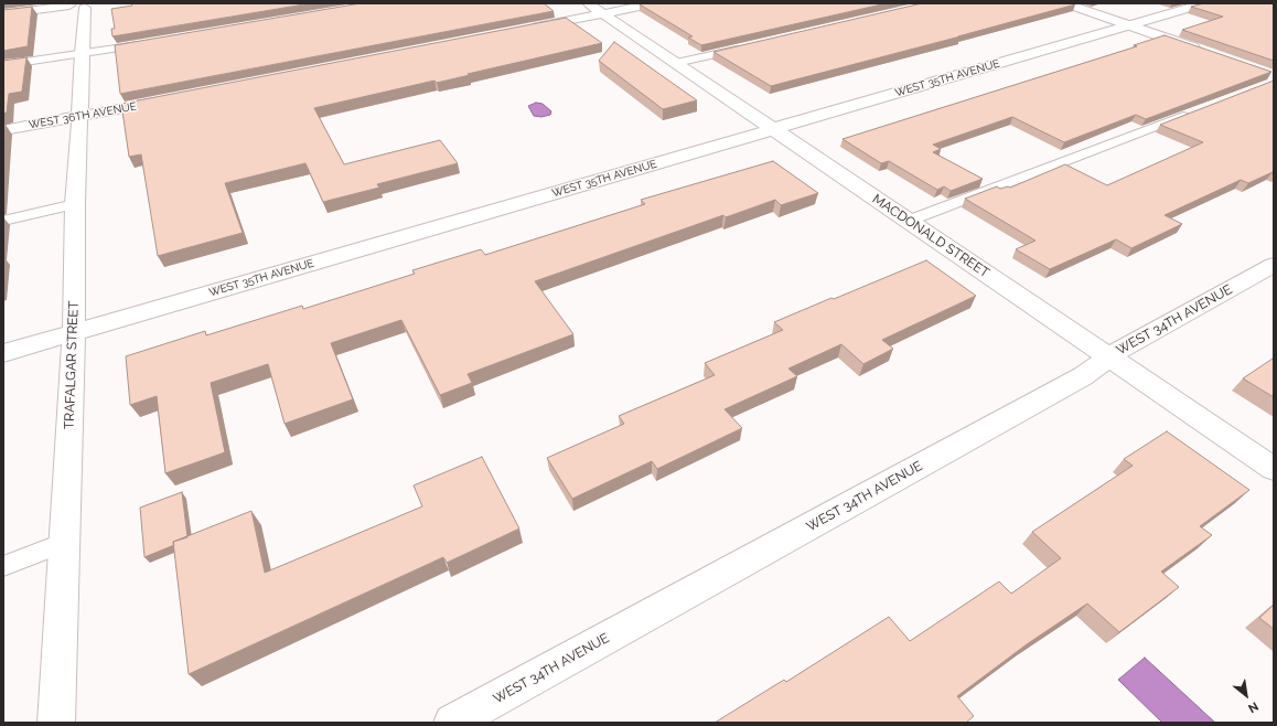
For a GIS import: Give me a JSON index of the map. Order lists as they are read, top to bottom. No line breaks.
{"streets":{"street":["WEST 35TH AVENUE","WEST 36TH AVENUE","MACDONALD STREET","WEST 34TH AVENUE","TRAFALGAR STREET"]},"crossings":[["WEST 35TH AVENUE","MACDONALD STREET"],["WEST 35TH AVENUE","TRAFALGAR STREET"],["WEST 36TH AVENUE","TRAFALGAR STREET"],["MACDONALD STREET","WEST 34TH AVENUE"]],"north":"bottom right"}
